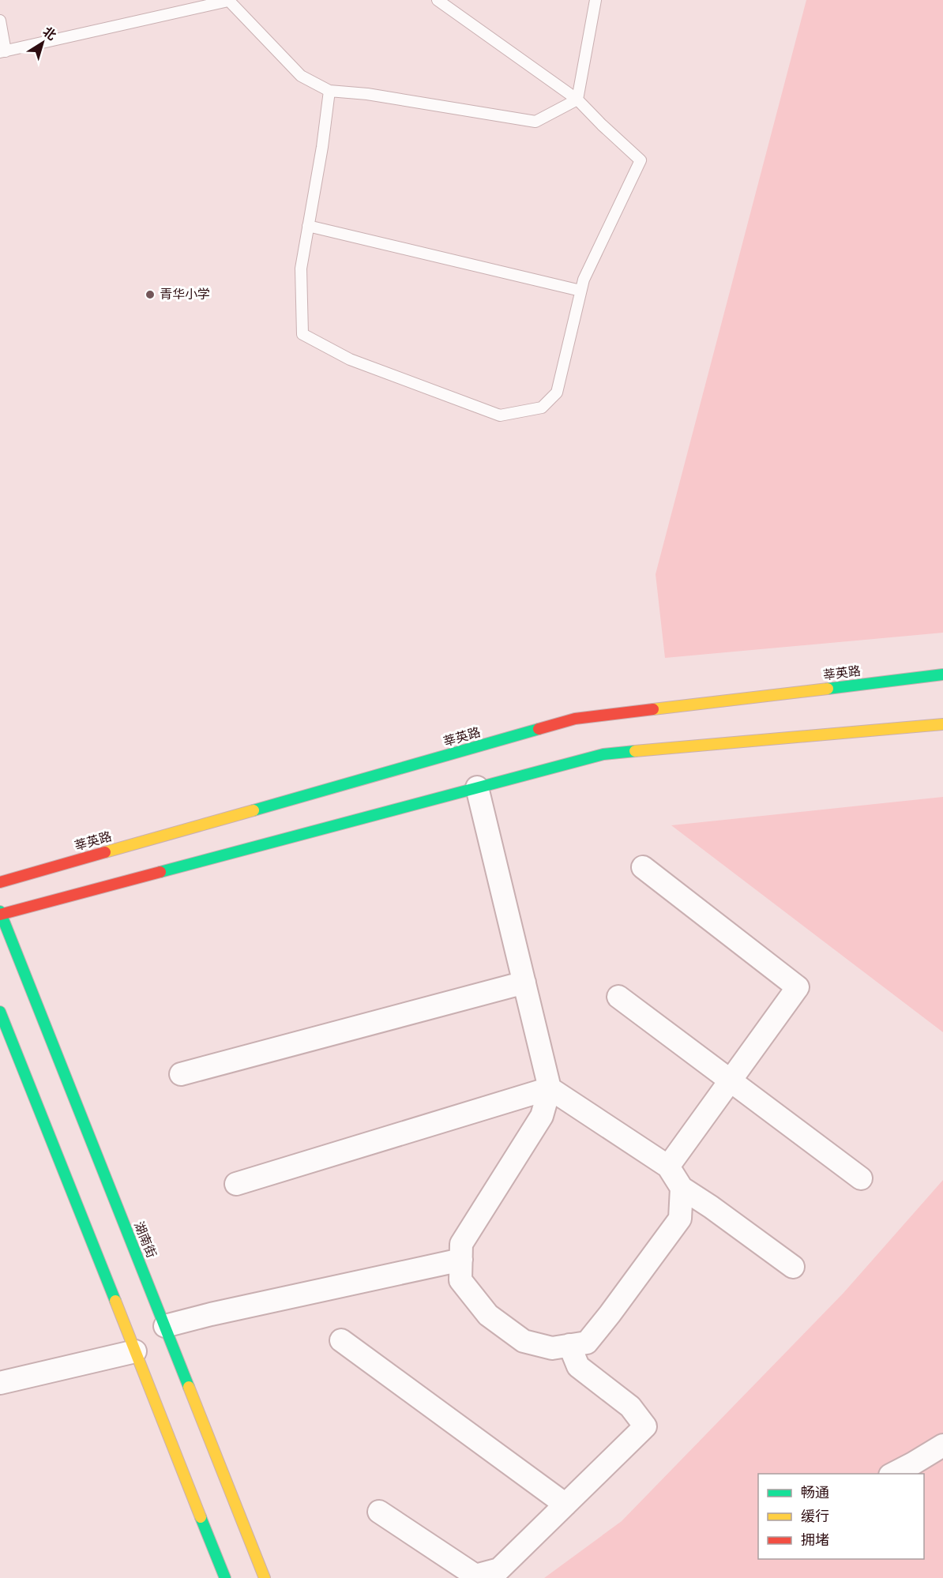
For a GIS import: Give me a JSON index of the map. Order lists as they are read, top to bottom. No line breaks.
{"streets":{"main road":["莘英路","湖南街"]},"places":["青华小学"],"legend":["畅通","缓行","拥堵"],"north":"top right"}
